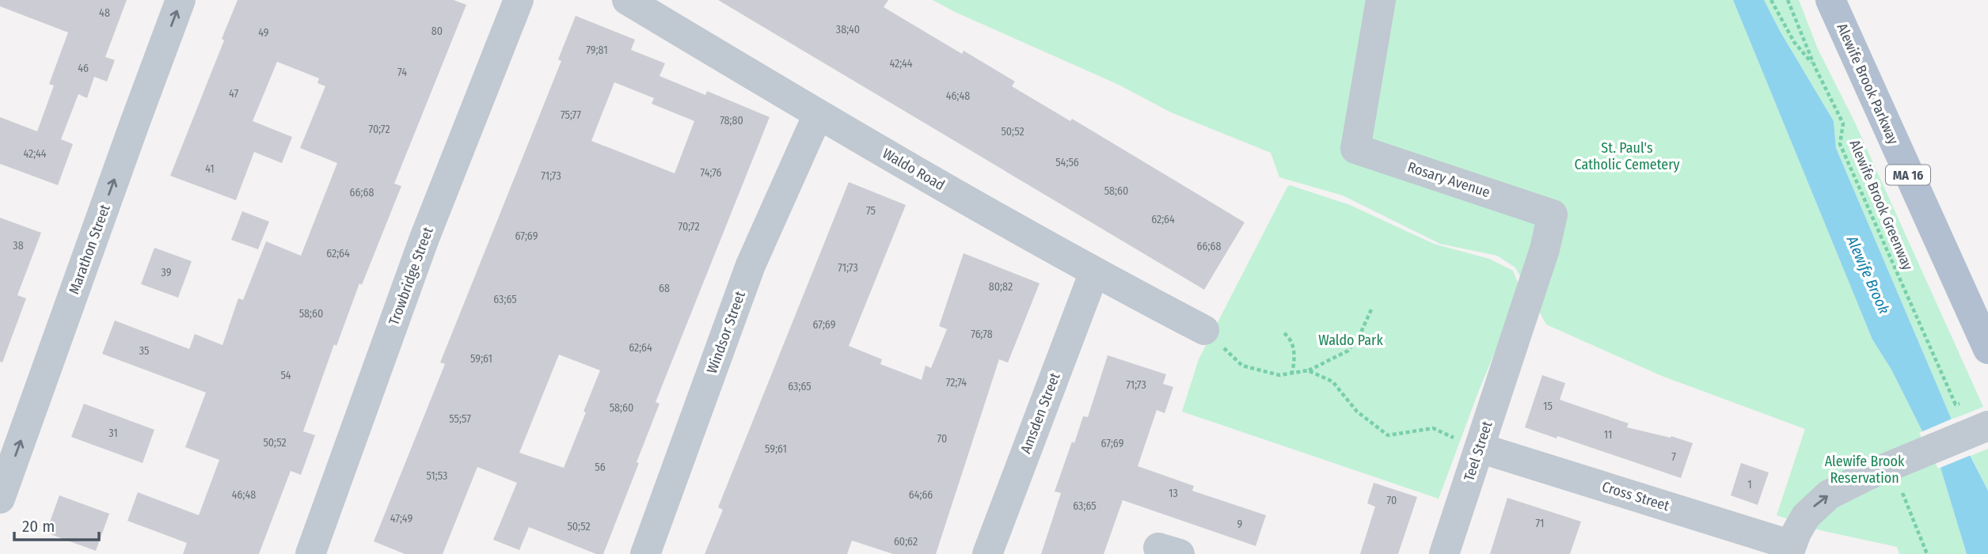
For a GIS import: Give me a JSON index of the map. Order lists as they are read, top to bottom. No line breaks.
{"streets":{"main road":["Alewife Brook Parkway","MA 16"],"street":["Waldo Road","Rosary Avenue","Marathon Street","Trowbridge Street","Windsor Street","Amsden Street","Teel Street","Cross Street"],"path":["Alewife Brook Greenway"]},"crossings":[["Waldo Road","Windsor Street"],["Waldo Road","Amsden Street"],["Rosary Avenue","Teel Street"],["Teel Street","Cross Street"]],"one_way":["Marathon Street"],"water":["Alewife Brook"],"parks":["St. Paul's Catholic Cemetery","Waldo Park","Alewife Brook Reservation"],"house_numbers":["48","38;40","80","49","79;81","42;44","46","74","47","46;48","75;77","78;80","70;72","50;52","42;44","54;56","41","74;76","71;73","58;60","66;68","75","62;64","70;72","67;69","38","66;68","62;64","71;73","39","80;82","68","63;65","58;60","67;69","76;78","62;64","35","59;61","54","72;74","71;73","63;65","15","58;60","55;57","31","11","70","50;52","67;69","59;61","7","56","51;53","1","13","46;48","64;66","70","63;65","47;49","71","9","50;52","60;62"],"scale_bar":"20 m"}
